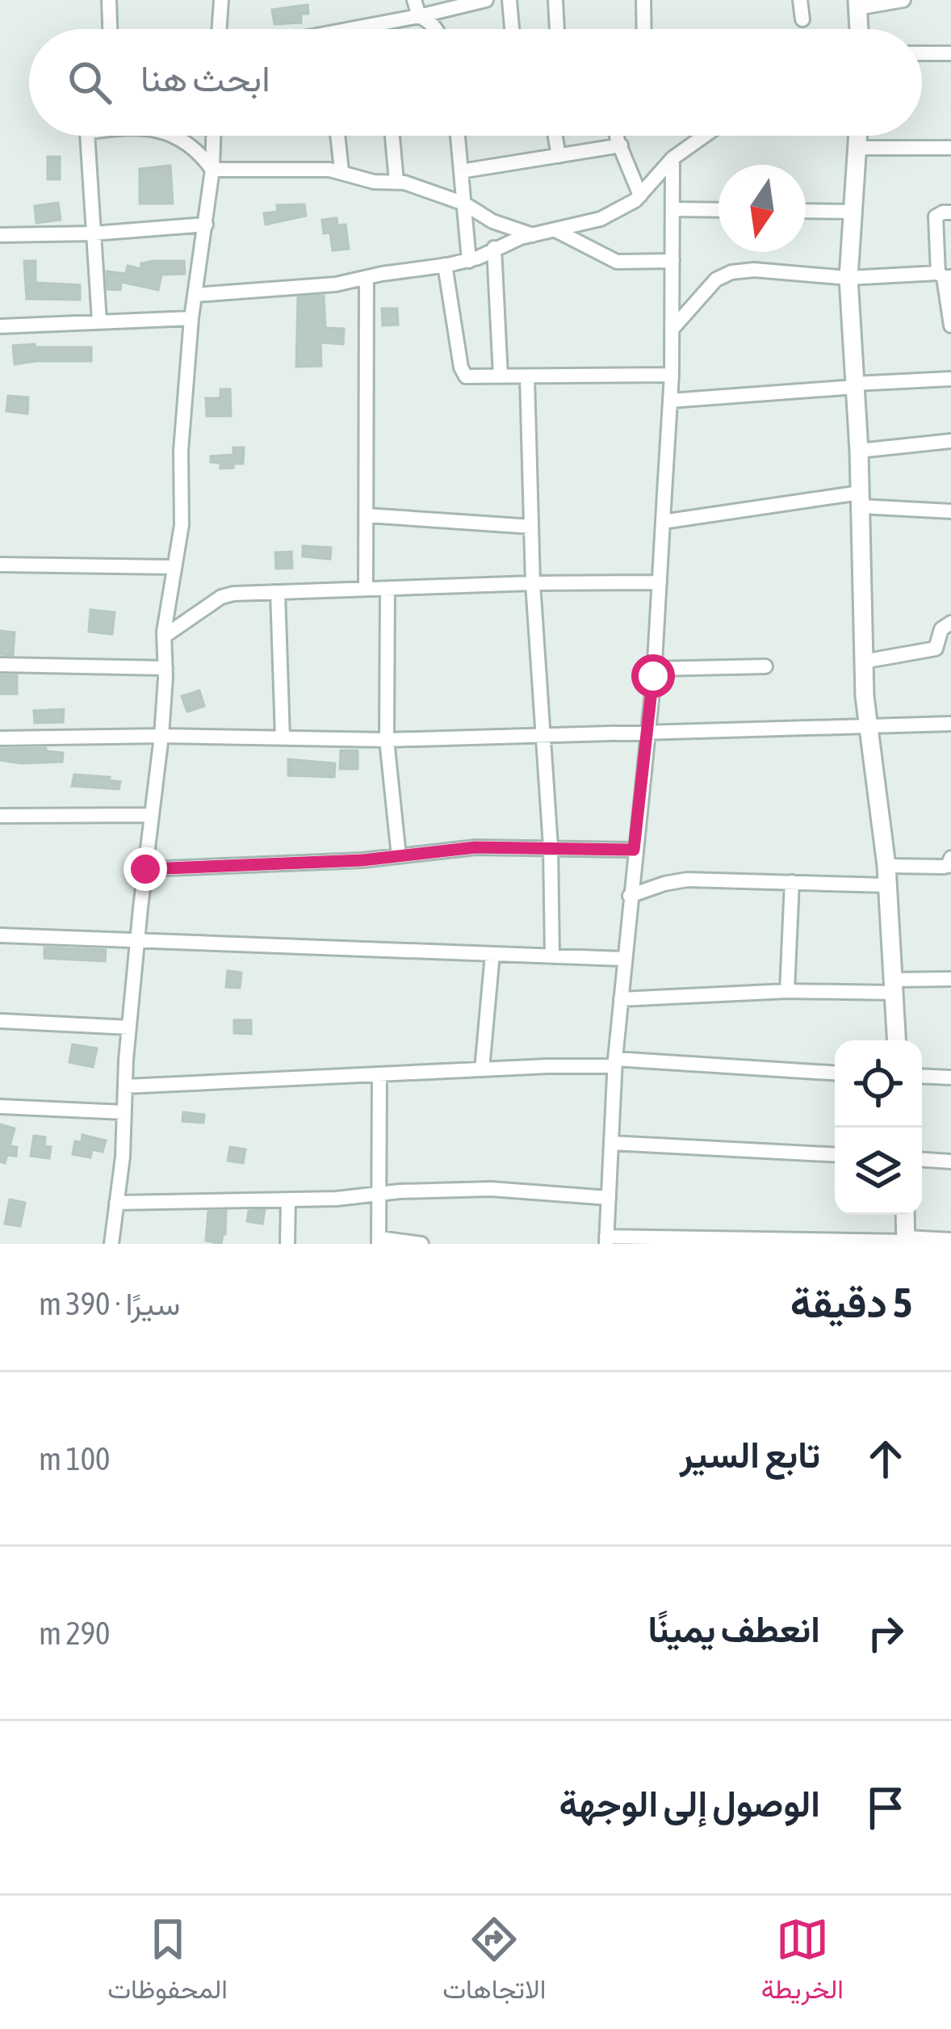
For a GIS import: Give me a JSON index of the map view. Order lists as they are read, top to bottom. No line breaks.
{"north":"bottom","page":{"search":"ابحث هنا","heading":["5 دقيقة","سيرًا · 390 m"],"list":[["تابع السير","100 m"],["انعطف يمينًا","290 m"],"الوصول إلى الوجهة"],"nav":["الخريطة","الاتجاهات","المحفوظات"]}}
